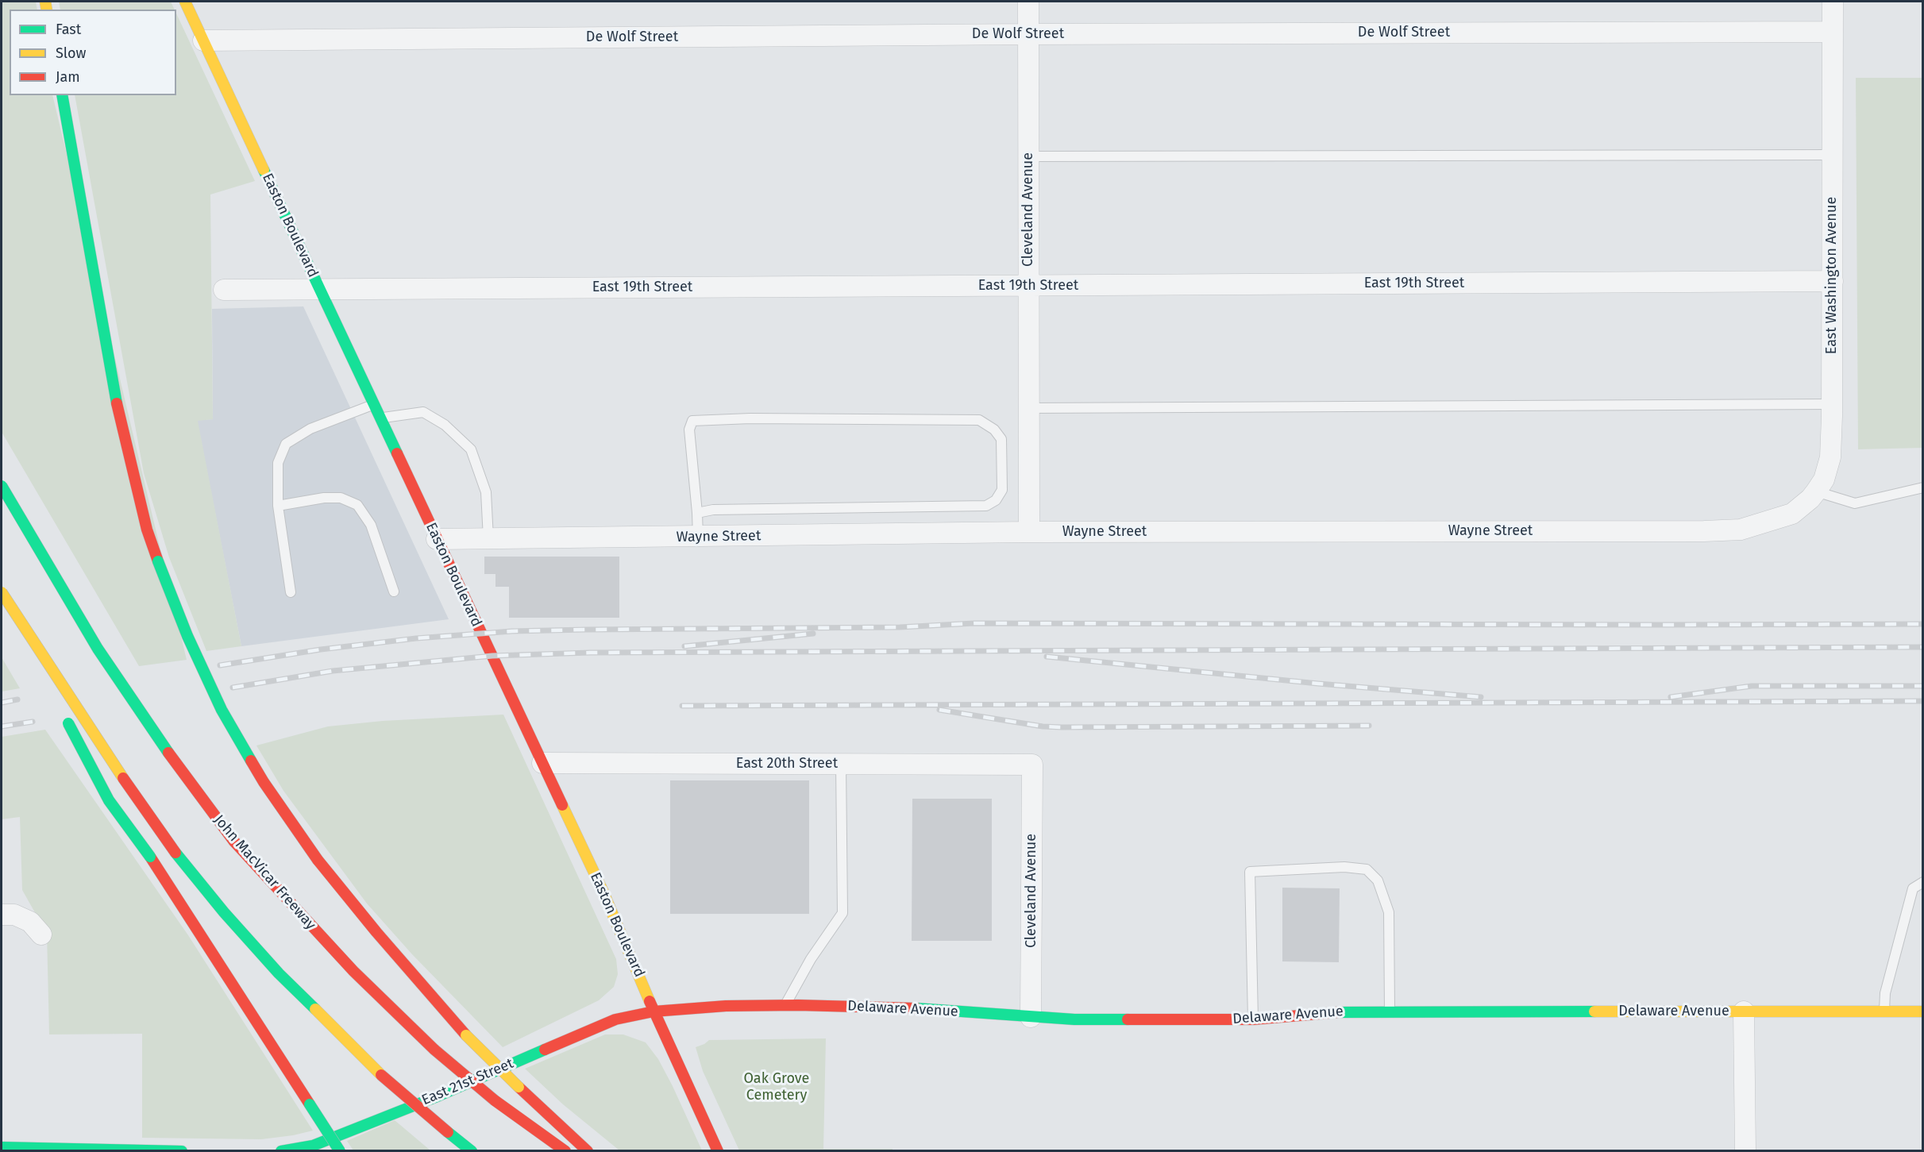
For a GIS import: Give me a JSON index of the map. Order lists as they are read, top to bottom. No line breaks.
{"streets":{"main road":["Easton Boulevard","John MacVicar Freeway","Delaware Avenue","East 21st Street"],"street":["De Wolf Street","Cleveland Avenue","East Washington Avenue","East 19th Street","Wayne Street","East 20th Street"]},"crossings":[["De Wolf Street","Cleveland Avenue"],["De Wolf Street","Easton Boulevard"],["De Wolf Street","East Washington Avenue"],["Cleveland Avenue","East 19th Street"],["Cleveland Avenue","Wayne Street"],["Cleveland Avenue","East 20th Street"],["Cleveland Avenue","Delaware Avenue"],["Easton Boulevard","East 19th Street"],["Easton Boulevard","Wayne Street"],["Easton Boulevard","East 20th Street"],["Easton Boulevard","Delaware Avenue"],["Easton Boulevard","East 21st Street"],["East Washington Avenue","East 19th Street"],["East Washington Avenue","Wayne Street"],["Delaware Avenue","East 21st Street"]],"parks":["Oak Grove Cemetery"],"legend":["Fast","Slow","Jam"]}
